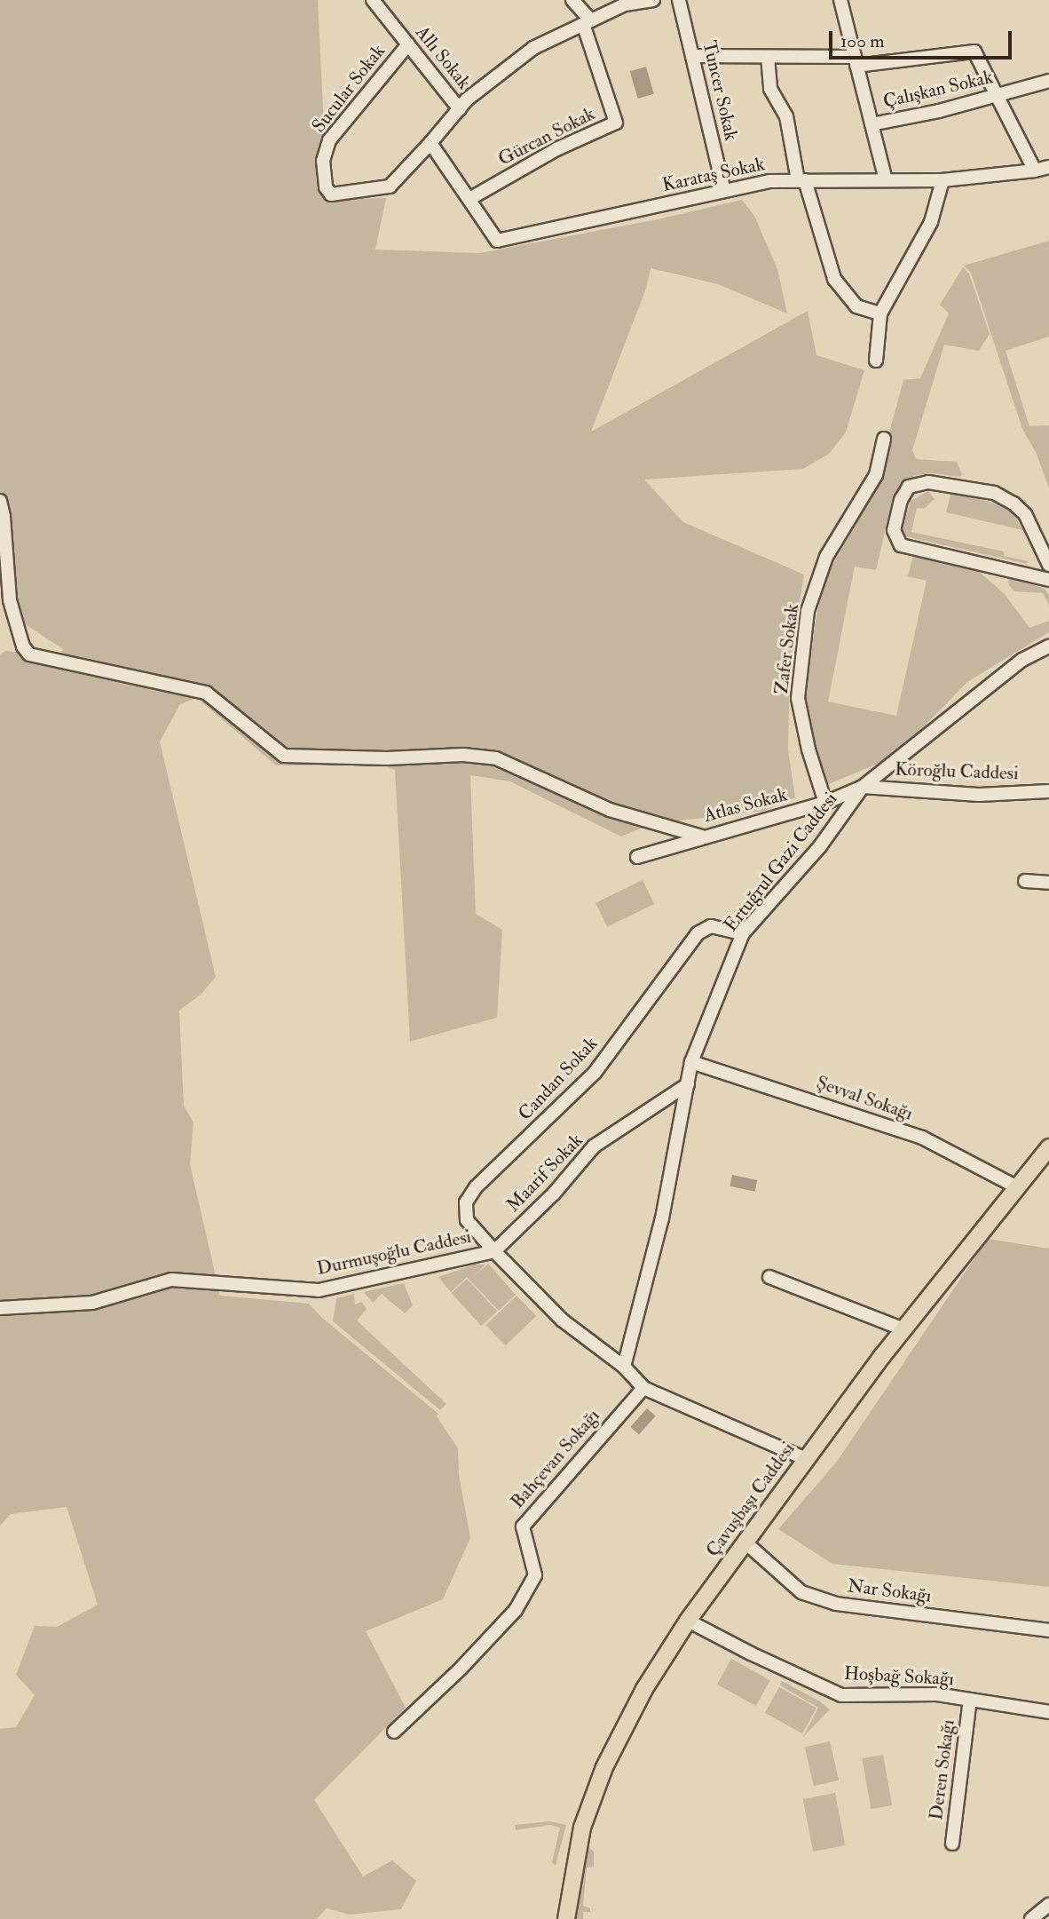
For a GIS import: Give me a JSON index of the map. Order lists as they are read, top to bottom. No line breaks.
{"streets":{"main road":["Çavuşbaşı Caddesi"],"street":["Allı Sokak","Sucular Sokak","Çalışkan Sokak","Tuncer Sokak","Gürcan Sokak","Karataş Sokak","Zafer Sokak","Köroğlu Caddesi","Atlas Sokak","Ertuğrul Gazi Caddesi","Candan Sokak","Şevval Sokağı","Maarif Sokak","Durmuşoğlu Caddesi","Bahçevan Sokağı","Nar Sokağı","Hoşbağ Sokağı","Deren Sokağı"]},"crossings":[["Allı Sokak","Sucular Sokak"],["Tuncer Sokak","Karataş Sokak"],["Gürcan Sokak","Karataş Sokak"],["Zafer Sokak","Atlas Sokak"],["Köroğlu Caddesi","Atlas Sokak"],["Köroğlu Caddesi","Ertuğrul Gazi Caddesi"],["Atlas Sokak","Ertuğrul Gazi Caddesi"],["Ertuğrul Gazi Caddesi","Candan Sokak"],["Ertuğrul Gazi Caddesi","Şevval Sokağı"],["Ertuğrul Gazi Caddesi","Maarif Sokak"],["Ertuğrul Gazi Caddesi","Durmuşoğlu Caddesi"],["Candan Sokak","Maarif Sokak"],["Candan Sokak","Durmuşoğlu Caddesi"],["Şevval Sokağı","Çavuşbaşı Caddesi"],["Maarif Sokak","Durmuşoğlu Caddesi"],["Durmuşoğlu Caddesi","Bahçevan Sokağı"],["Durmuşoğlu Caddesi","Çavuşbaşı Caddesi"],["Çavuşbaşı Caddesi","Nar Sokağı"],["Çavuşbaşı Caddesi","Hoşbağ Sokağı"],["Hoşbağ Sokağı","Deren Sokağı"]],"scale_bar":"100 m"}
